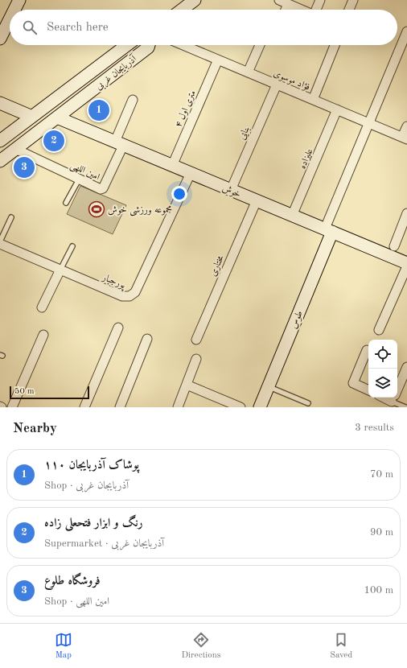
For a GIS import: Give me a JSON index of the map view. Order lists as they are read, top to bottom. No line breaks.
{"streets":{"main road":["آذربایجان غربی","خوش","طوس"],"street":["فؤاد موسوی","۴ متری اول","بنایی","علیزاده","امین اللهی","مختاری","پورجبار"]},"crossings":[["آذربایجان غربی","امین اللهی"],["آذربایجان غربی","خوش"],["فؤاد موسوی","۴ متری اول"],["فؤاد موسوی","بنایی"],["فؤاد موسوی","علیزاده"],["۴ متری اول","خوش"],["بنایی","خوش"],["علیزاده","خوش"],["امین اللهی","خوش"],["خوش","مختاری"],["خوش","پورجبار"],["خوش","طوس"]],"places":{"sports":["مجموعه ورزشی خوش"]},"scale_bar":"50 m","page":{"search":"Search here","pins":["1","2","3"],"scale":"50 m","heading":["Nearby","3 results"],"list":[{"mark":"1","name":"پوشاک آذربایجان ۱۱۰","note":"Shop · آذربایجان غربی","value":"70 m"},{"mark":"2","name":"رنگ و ابزار فتحعلی زاده","note":"Supermarket · آذربایجان غربی","value":"90 m"},{"mark":"3","name":"فروشگاه طلوع","note":"Shop · امین اللهی","value":"100 m"}],"nav":["Map","Directions","Saved"]}}
